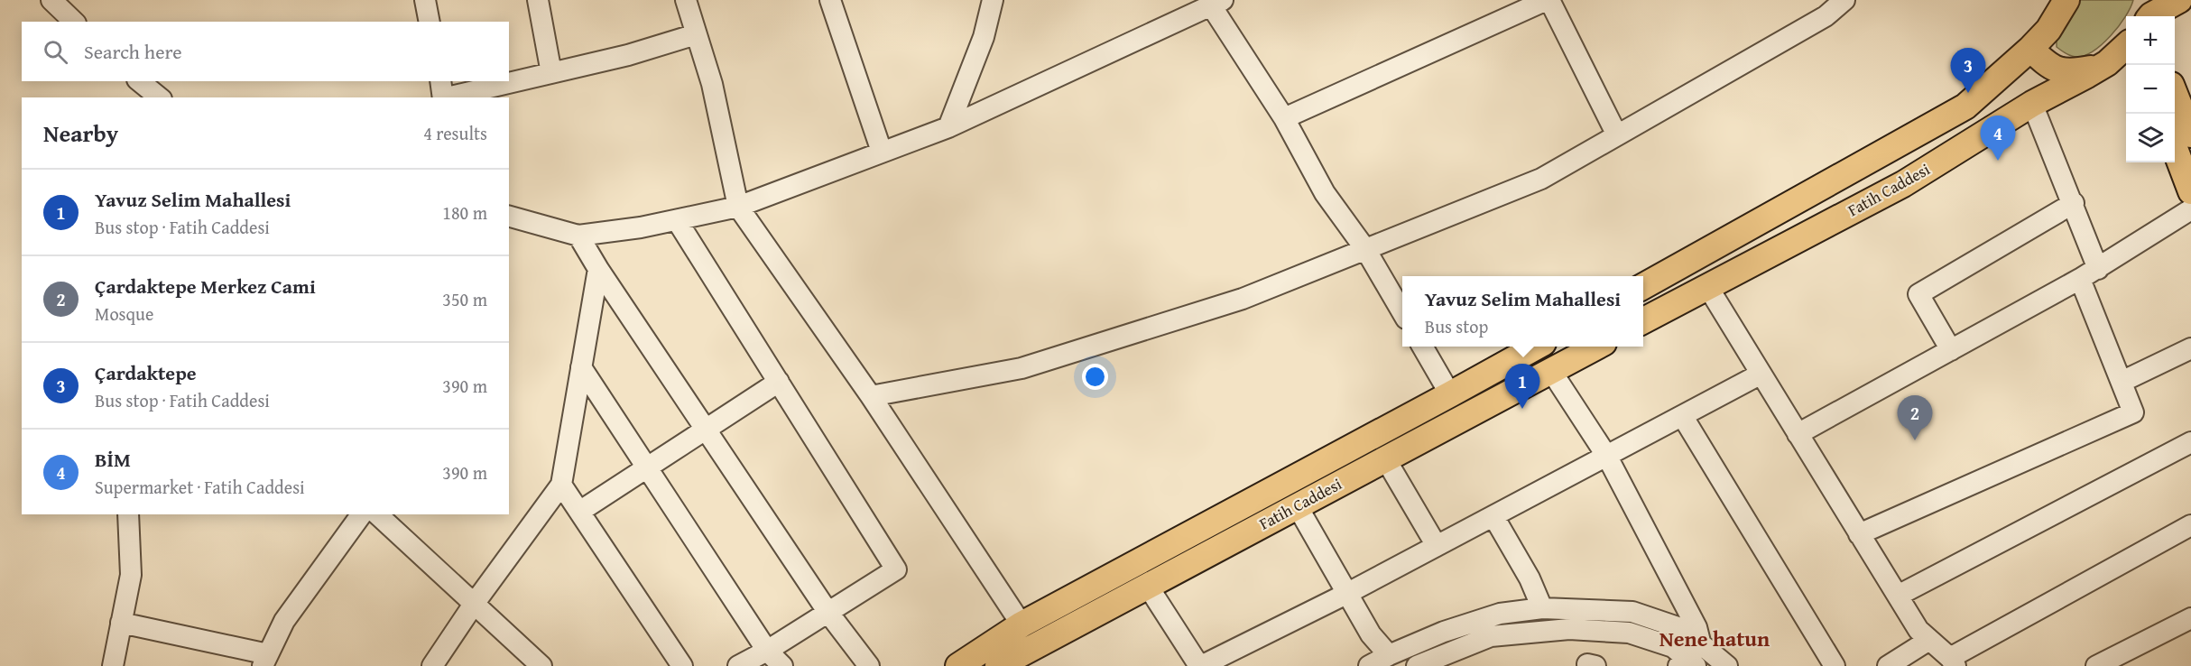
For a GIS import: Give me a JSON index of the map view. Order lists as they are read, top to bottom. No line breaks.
{"streets":{"main road":["Fatih Caddesi"]},"districts":["Nene hatun"],"page":{"map_buttons":["+","−"],"search":"Search here","pins":["3","4","1","2"],"heading":["Nearby","4 results"],"list":[{"mark":"1","name":"Yavuz Selim Mahallesi","note":"Bus stop · Fatih Caddesi","value":"180 m"},{"mark":"2","name":"Çardaktepe Merkez Cami","note":"Mosque","value":"350 m"},{"mark":"3","name":"Çardaktepe","note":"Bus stop · Fatih Caddesi","value":"390 m"},{"mark":"4","name":"BİM","note":"Supermarket · Fatih Caddesi","value":"390 m"}],"popup":["Yavuz Selim Mahallesi","Bus stop"]}}
